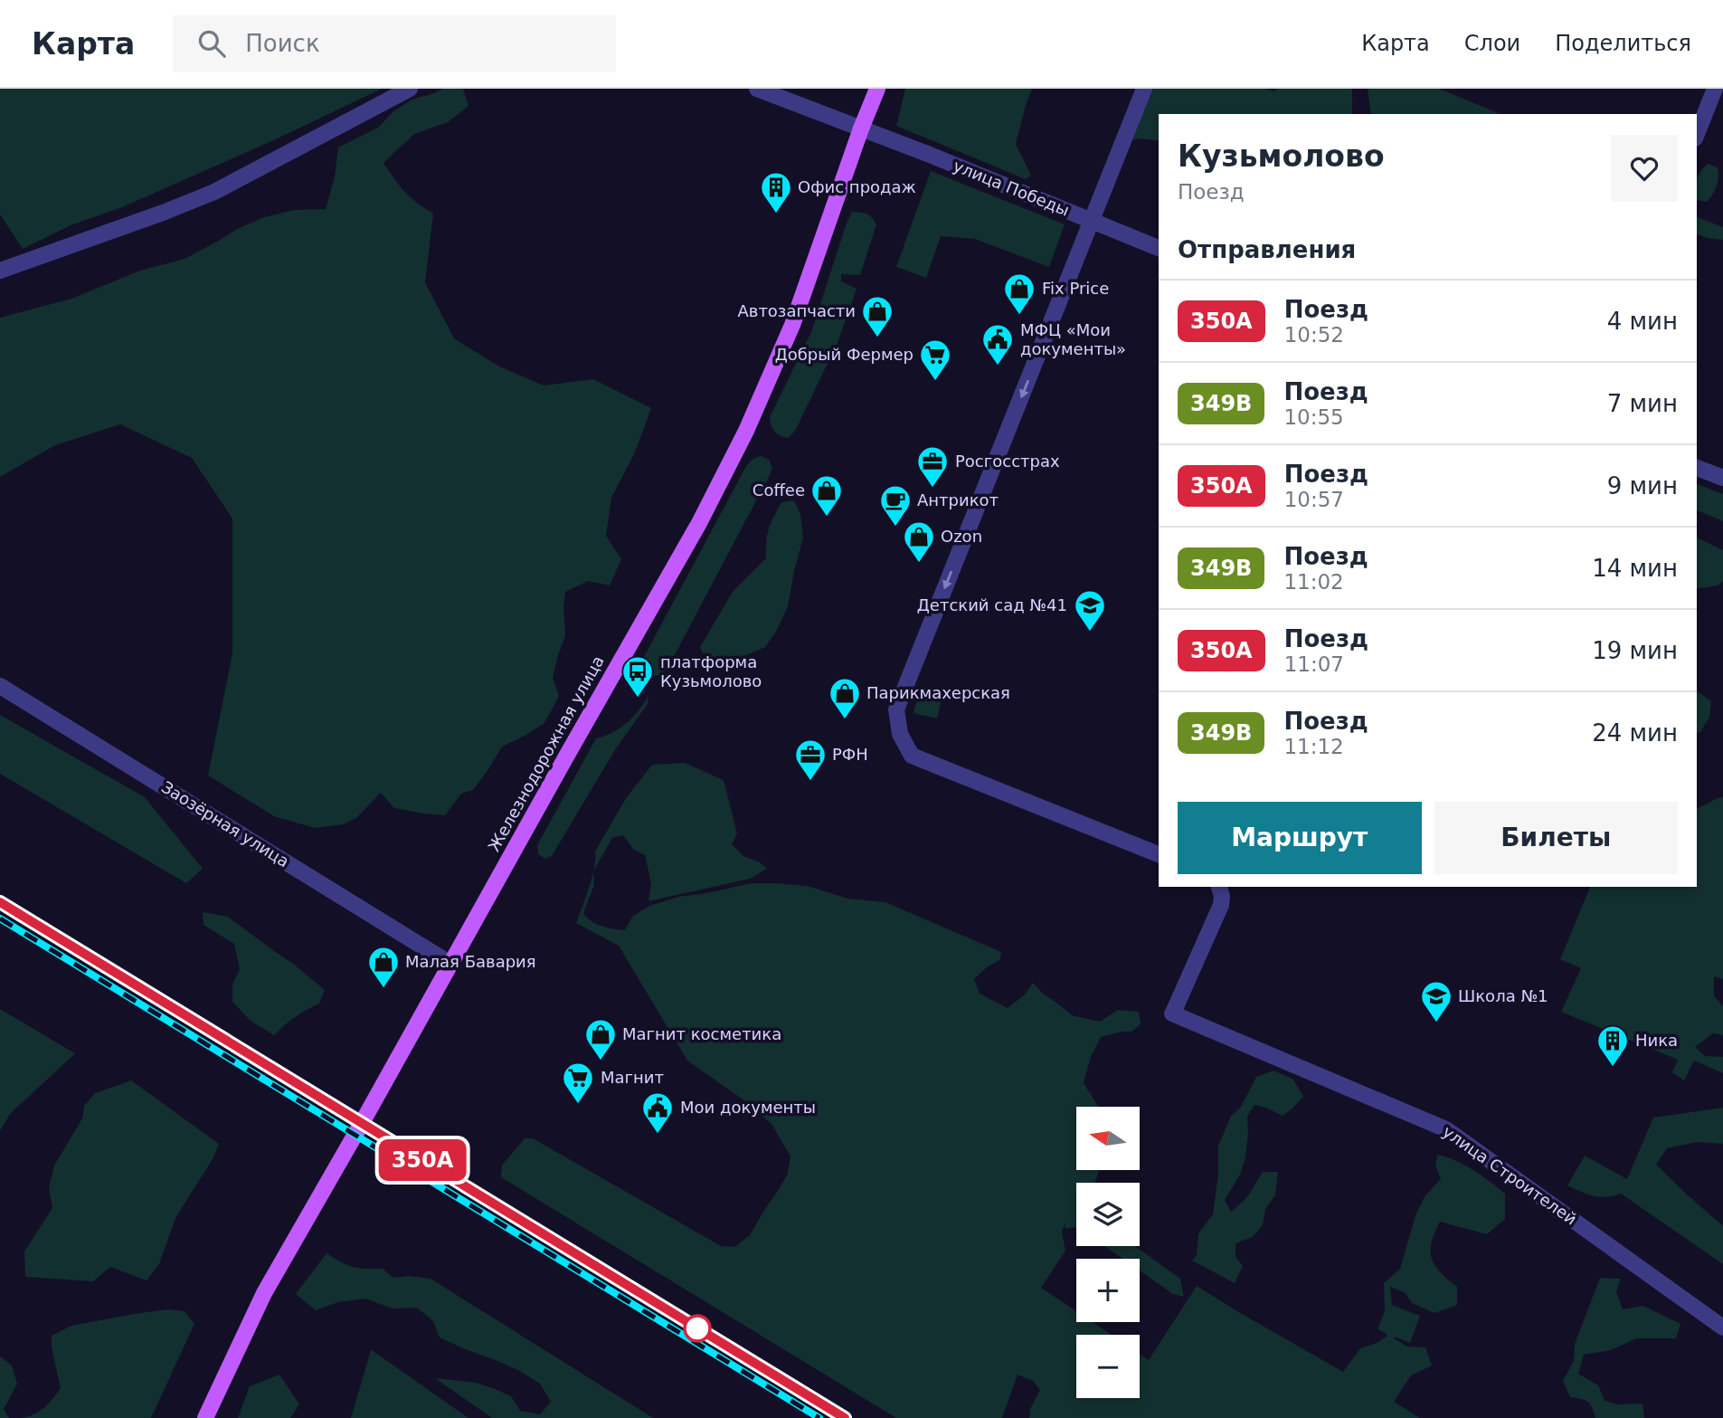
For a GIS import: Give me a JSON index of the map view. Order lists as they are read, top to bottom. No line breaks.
{"streets":{"main road":["Железнодорожная улица"],"street":["улица Победы","Заозёрная улица","улица Строителей"]},"crossings":[["улица Победы","Железнодорожная улица"],["Железнодорожная улица","Заозёрная улица"]],"places":{"building":["Офис продаж","Ника"],"shop":["Fix Price","Автозапчасти","Coffee","Ozon","Парикмахерская","Малая Бавария","Магнит косметика"],"public building":["МФЦ «Мои документы»","Мои документы"],"supermarket":["Добрый Фермер","Магнит"],"office":["Росгосстрах","РФН"],"cafe":["Антрикот"],"school or university":["Детский сад №41","Школа №1"],"bus stop":["платформа Кузьмолово"]},"north":"left","page":{"header":"Карта","search":"Поиск","nav":["Карта","Слои","Поделиться"],"on_map":"350А","heading":[["Кузьмолово","Поезд"],"Отправления"],"list":[{"mark":"350А","name":"Поезд","note":"10:52","value":"4 мин"},{"mark":"349В","name":"Поезд","note":"10:55","value":"7 мин"},{"mark":"350А","name":"Поезд","note":"10:57","value":"9 мин"},{"mark":"349В","name":"Поезд","note":"11:02","value":"14 мин"},{"mark":"350А","name":"Поезд","note":"11:07","value":"19 мин"},{"mark":"349В","name":"Поезд","note":"11:12","value":"24 мин"}],"buttons":["Маршрут","Билеты"],"map_buttons":["+","−"]}}
